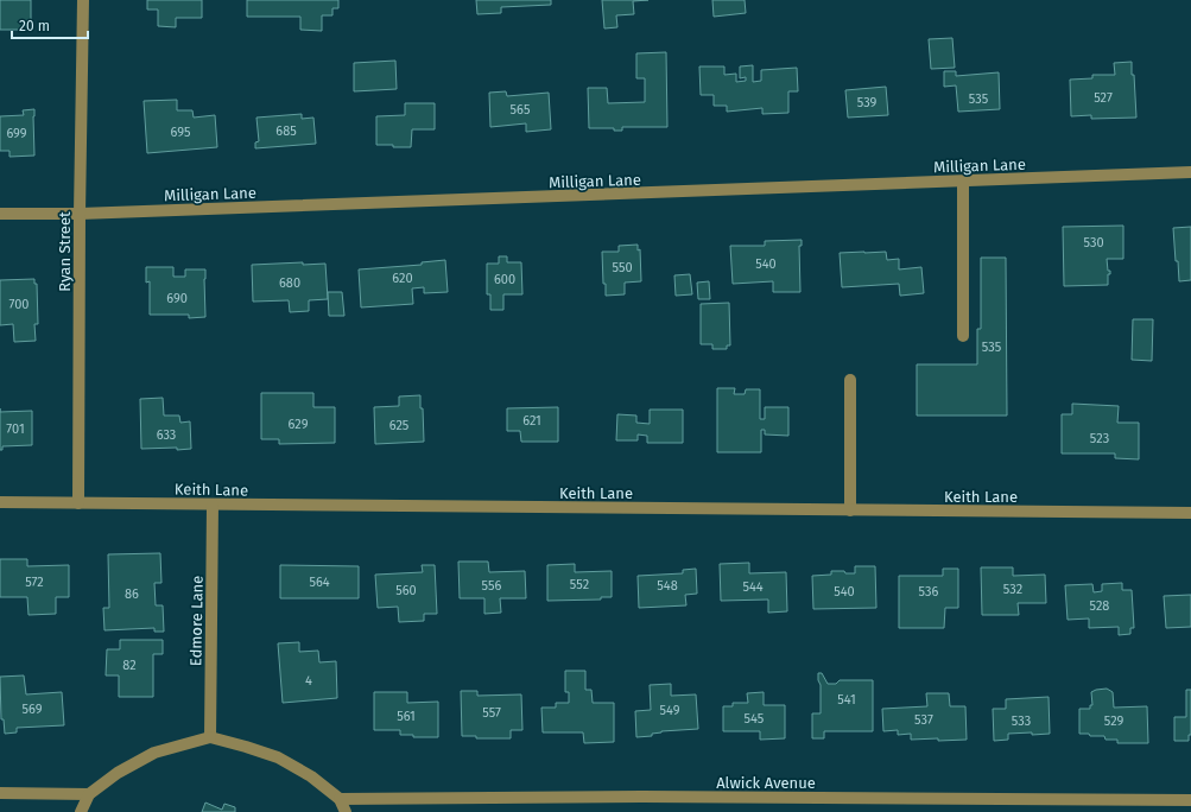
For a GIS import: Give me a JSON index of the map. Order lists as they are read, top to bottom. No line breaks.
{"streets":{"street":["Milligan Lane","Ryan Street","Keith Lane","Edmore Lane","Alwick Avenue"]},"crossings":[["Milligan Lane","Ryan Street"],["Ryan Street","Keith Lane"],["Keith Lane","Edmore Lane"]],"house_numbers":["527","535","539","565","685","695","699","530","540","550","620","600","680","690","700","535","621","629","625","701","633","523","572","564","552","556","548","544","532","560","540","536","86","528","82","4","541","569","549","557","561","545","537","533","529"],"scale_bar":"20 m"}
